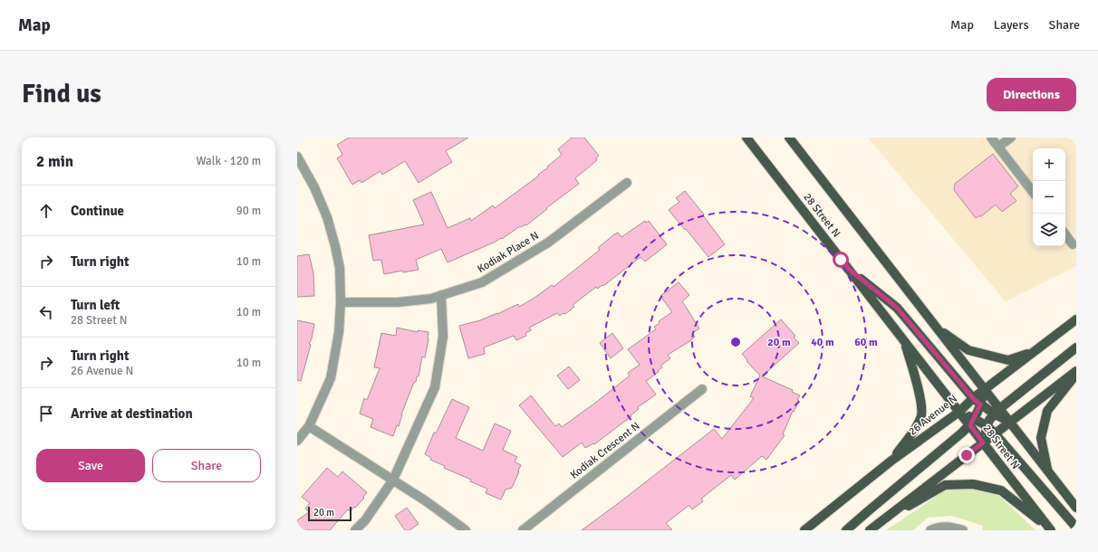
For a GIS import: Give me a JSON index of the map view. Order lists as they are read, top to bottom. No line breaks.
{"streets":{"main road":["28 Street N","26 Avenue N"],"street":["Kodiak Place N","Kodiak Crescent N"]},"crossings":[["28 Street N","26 Avenue N"]],"scale_bar":"20 m","page":{"header":"Map","nav":["Map","Layers","Share"],"buttons":["Directions",["Save","Share"]],"title":"Find us","heading":["2 min","Walk · 120 m"],"map_buttons":["+","−"],"list":[["Continue","90 m"],["Turn right","10 m"],["Turn left","28 Street N","10 m"],["Turn right","26 Avenue N","10 m"],"Arrive at destination"],"scale":"20 m"},"rings":["20 m","40 m","60 m"]}
